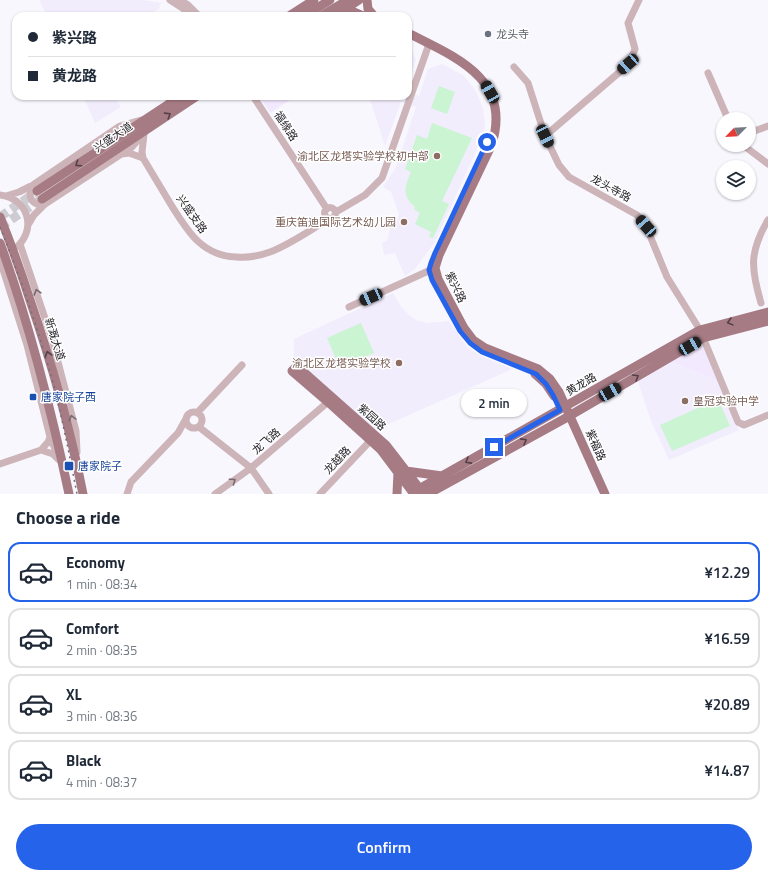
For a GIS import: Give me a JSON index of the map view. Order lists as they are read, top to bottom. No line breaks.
{"streets":{"main road":["兴盛大道","紫兴路","新溉大道","黄龙路","紫园路","紫福路"],"street":["福缘路","龙头寺路","兴盛支路","龙飞路","龙越路"]},"crossings":[["福缘路","兴盛支路"],["龙头寺路","黄龙路"],["紫兴路","黄龙路"],["紫兴路","紫福路"],["黄龙路","紫园路"],["黄龙路","紫福路"],["紫园路","龙飞路"],["紫园路","龙越路"]],"places":{"other":["龙头寺","渝北区龙塔实验学校初中部","重庆笛迪国际艺术幼儿园","渝北区龙塔实验学校","皇冠实验中学"],"transit":["唐家院子西","唐家院子"]},"north":"bottom left","page":{"banner":["紫兴路","黄龙路"],"bubble":"2 min","heading":"Choose a ride","list":[{"name":"Economy","note":"1 min · 08:34","value":"¥12.29"},{"name":"Comfort","note":"2 min · 08:35","value":"¥16.59"},{"name":"XL","note":"3 min · 08:36","value":"¥20.89"},{"name":"Black","note":"4 min · 08:37","value":"¥14.87"}],"buttons":"Confirm"}}
